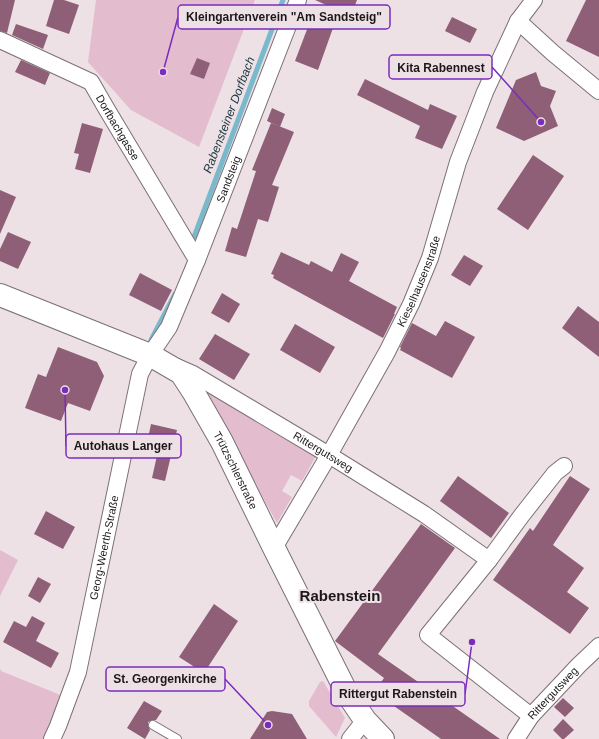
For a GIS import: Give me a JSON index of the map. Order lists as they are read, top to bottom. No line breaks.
{"streets":{"street":["Dorfbachgasse","Sandsteig","Kieselhausenstraße","Rittergutsweg","Trützschlerstraße","Georg-Weerth-Straße"]},"crossings":[["Dorfbachgasse","Sandsteig"],["Sandsteig","Rittergutsweg"],["Sandsteig","Trützschlerstraße"],["Sandsteig","Georg-Weerth-Straße"],["Kieselhausenstraße","Rittergutsweg"],["Kieselhausenstraße","Trützschlerstraße"],["Rittergutsweg","Trützschlerstraße"],["Rittergutsweg","Georg-Weerth-Straße"],["Trützschlerstraße","Georg-Weerth-Straße"]],"districts":["Rabenstein"],"water":["Rabensteiner Dorfbach"],"places":["Kleingartenverein \"Am Sandsteig\"","Kita Rabennest","Autohaus Langer","Rittergut Rabenstein","St. Georgenkirche"]}
